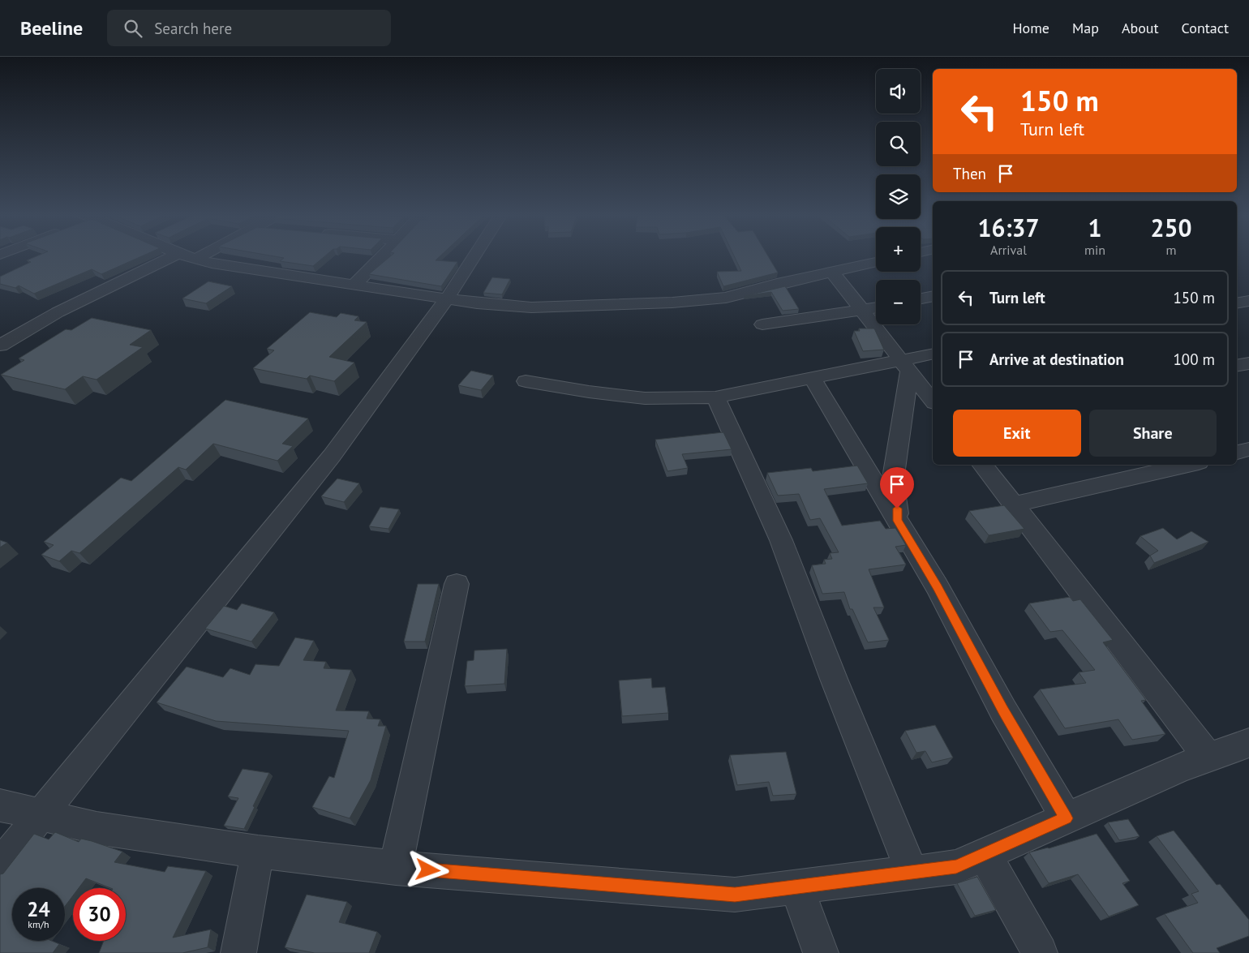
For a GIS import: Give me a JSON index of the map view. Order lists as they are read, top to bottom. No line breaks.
{"page":{"header":"Beeline","search":"Search here","nav":["Home","Map","About","Contact"],"map_buttons":["+","−"],"turn":["150 m","Turn left"],"then":"Then","eta":["16:37","Arrival","1","min","250","m"],"list":[{"name":"Turn left","value":"150 m"},{"name":"Arrive at destination","value":"100 m"}],"buttons":["Exit","Share"],"speed":"24 km/h","limit":"30"}}
